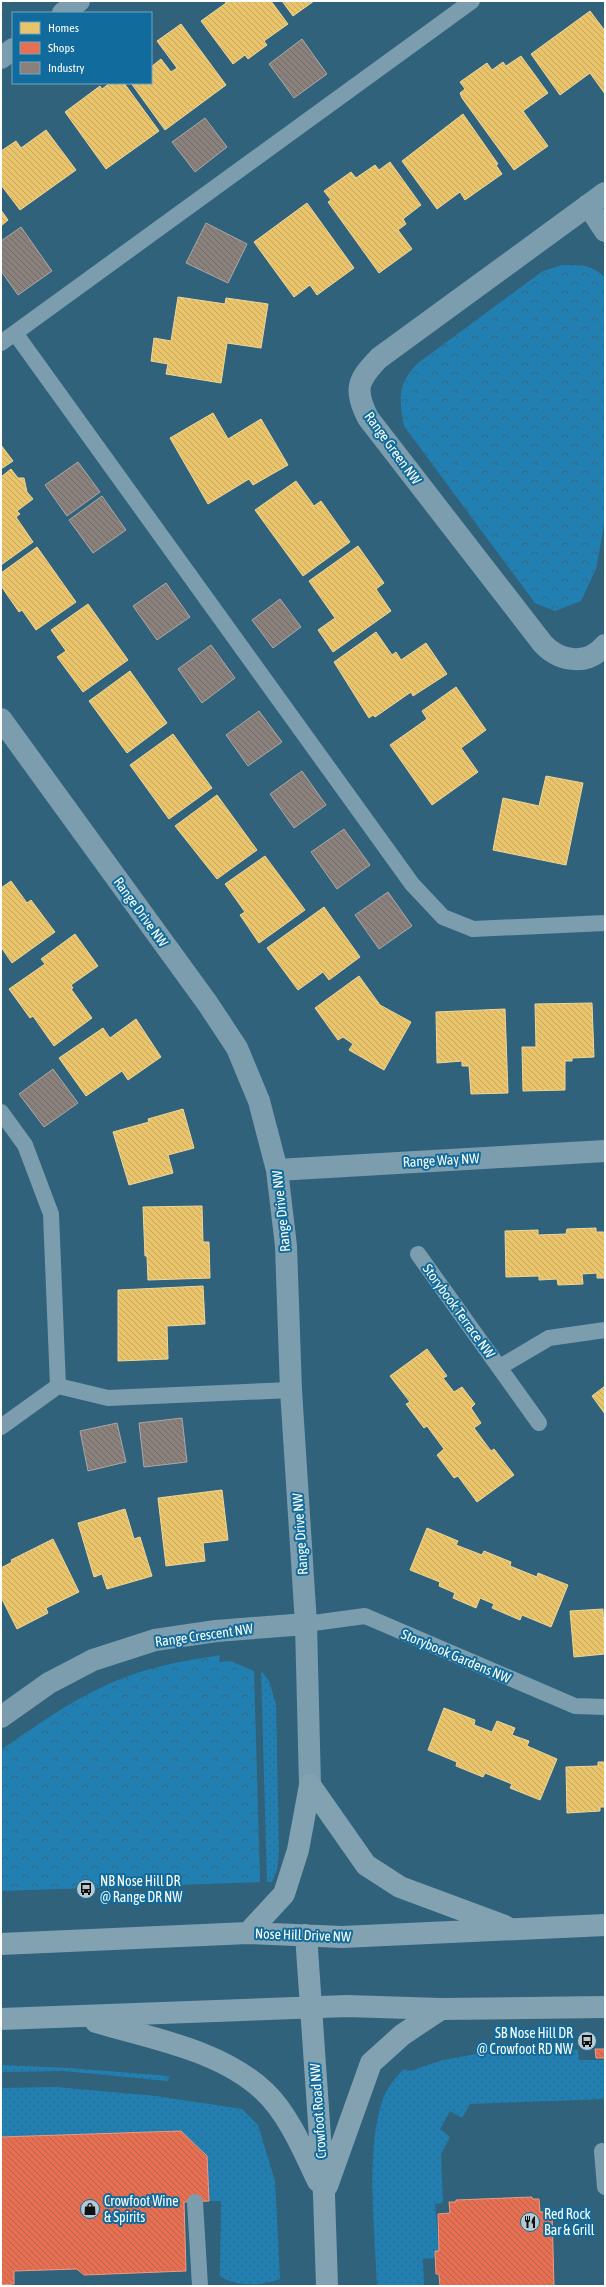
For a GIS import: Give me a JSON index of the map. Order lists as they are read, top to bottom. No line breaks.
{"streets":{"main road":["Nose Hill Drive NW","Crowfoot Road NW"],"street":["Range Green NW","Range Drive NW","Range Way NW","Range Crescent NW"],"lane":["Storybook Terrace NW","Storybook Gardens NW"]},"crossings":[["Range Drive NW","Range Way NW"],["Range Drive NW","Range Crescent NW"],["Range Drive NW","Storybook Gardens NW"],["Range Crescent NW","Storybook Gardens NW"],["Nose Hill Drive NW","Crowfoot Road NW"]],"places":{"bus stop":["NB Nose Hill DR @ Range DR NW","SB Nose Hill DR @ Crowfoot RD NW"],"shop":["Crowfoot Wine & Spirits"],"restaurant":["Red Rock Bar & Grill"]},"legend":["Homes","Shops","Industry"]}
